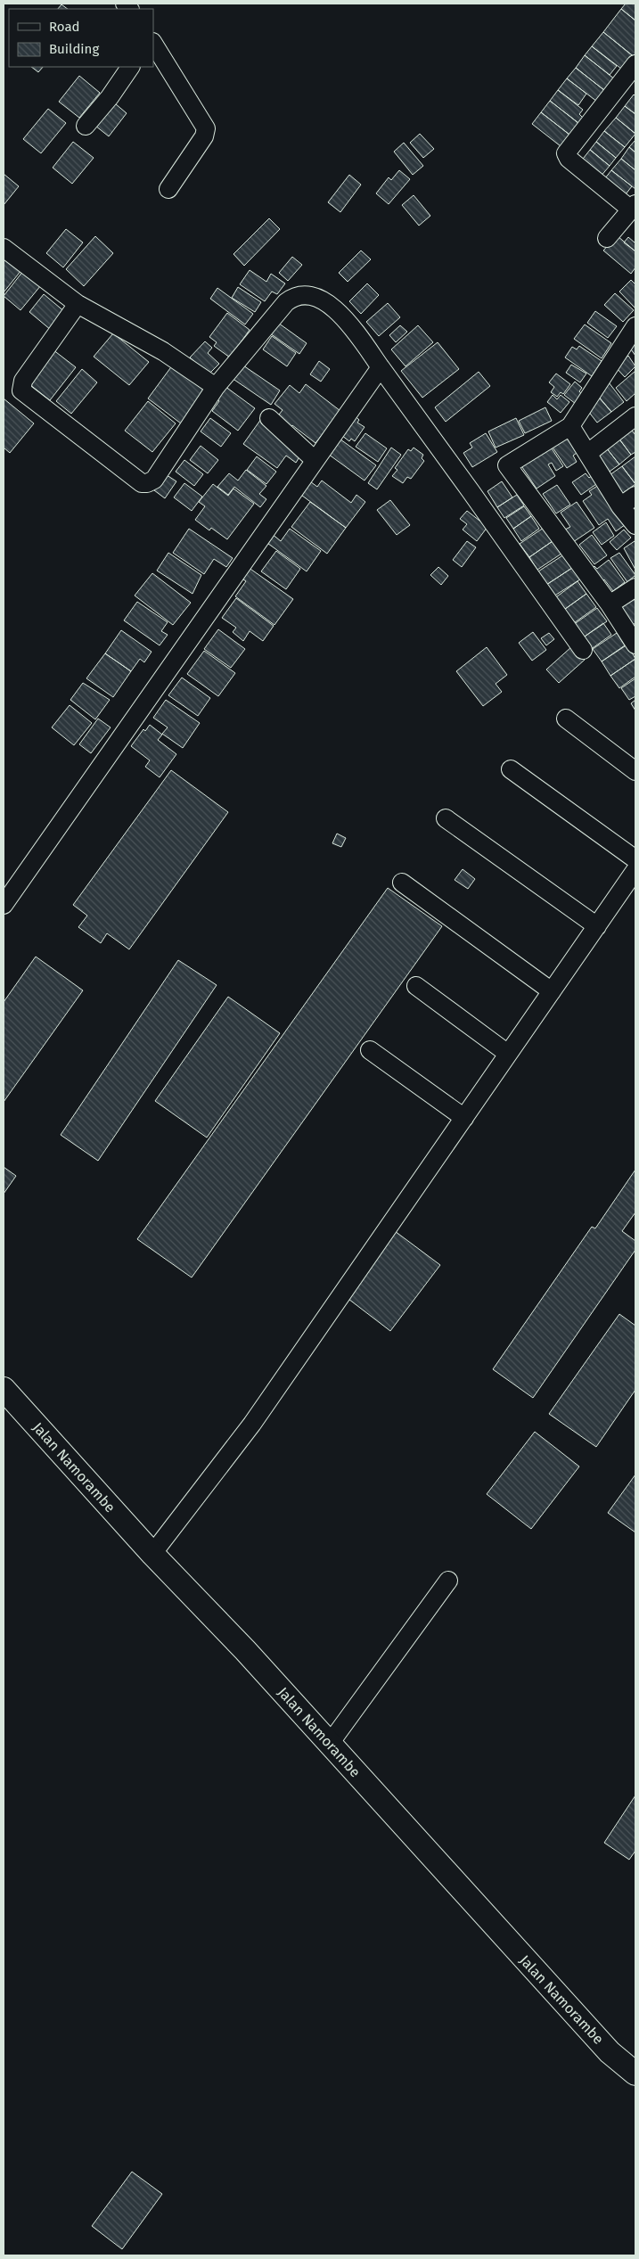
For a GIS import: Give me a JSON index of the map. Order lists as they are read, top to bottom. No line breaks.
{"streets":{"main road":["Jalan Namorambe"]},"legend":["Road","Building"]}
